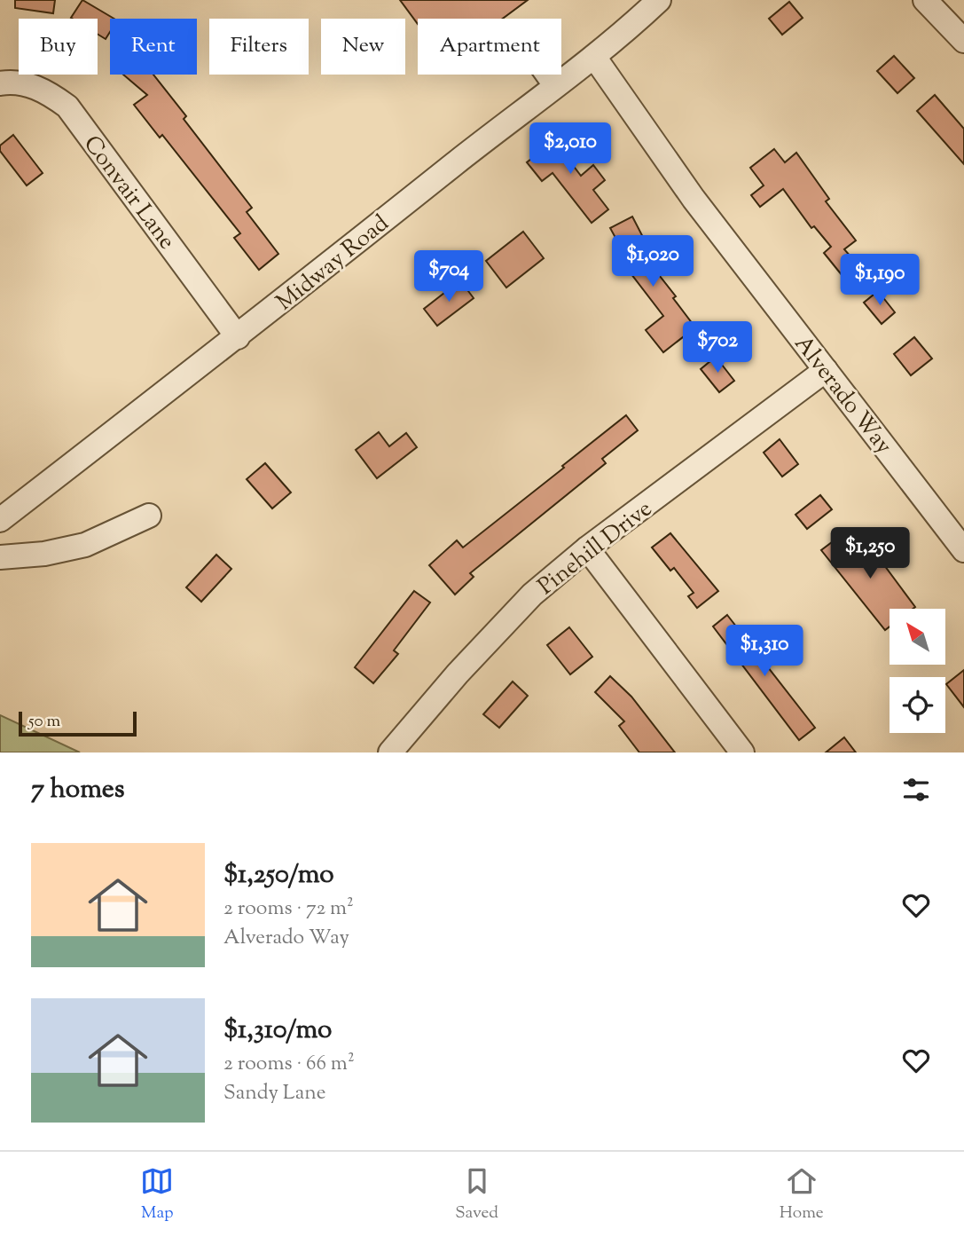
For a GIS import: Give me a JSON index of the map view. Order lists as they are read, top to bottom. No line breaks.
{"streets":{"street":["Convair Lane","Midway Road","Alverado Way","Pinehill Drive"]},"crossings":[["Convair Lane","Midway Road"],["Midway Road","Alverado Way"],["Alverado Way","Pinehill Drive"]],"scale_bar":"50 m","north":"top left","page":{"chip":["Buy","Rent","Filters","New","Apartment"],"price":["$2,010","$1,020","$704","$1,190","$702","$1,250","$1,310"],"scale":"50 m","heading":"7 homes","list":[{"name":"$1,250/mo","note":"2 rooms · 72 m² · Alverado Way"},{"name":"$1,310/mo","note":"2 rooms · 66 m² · Sandy Lane"}],"tabs":["Map","Saved","Home"]}}
